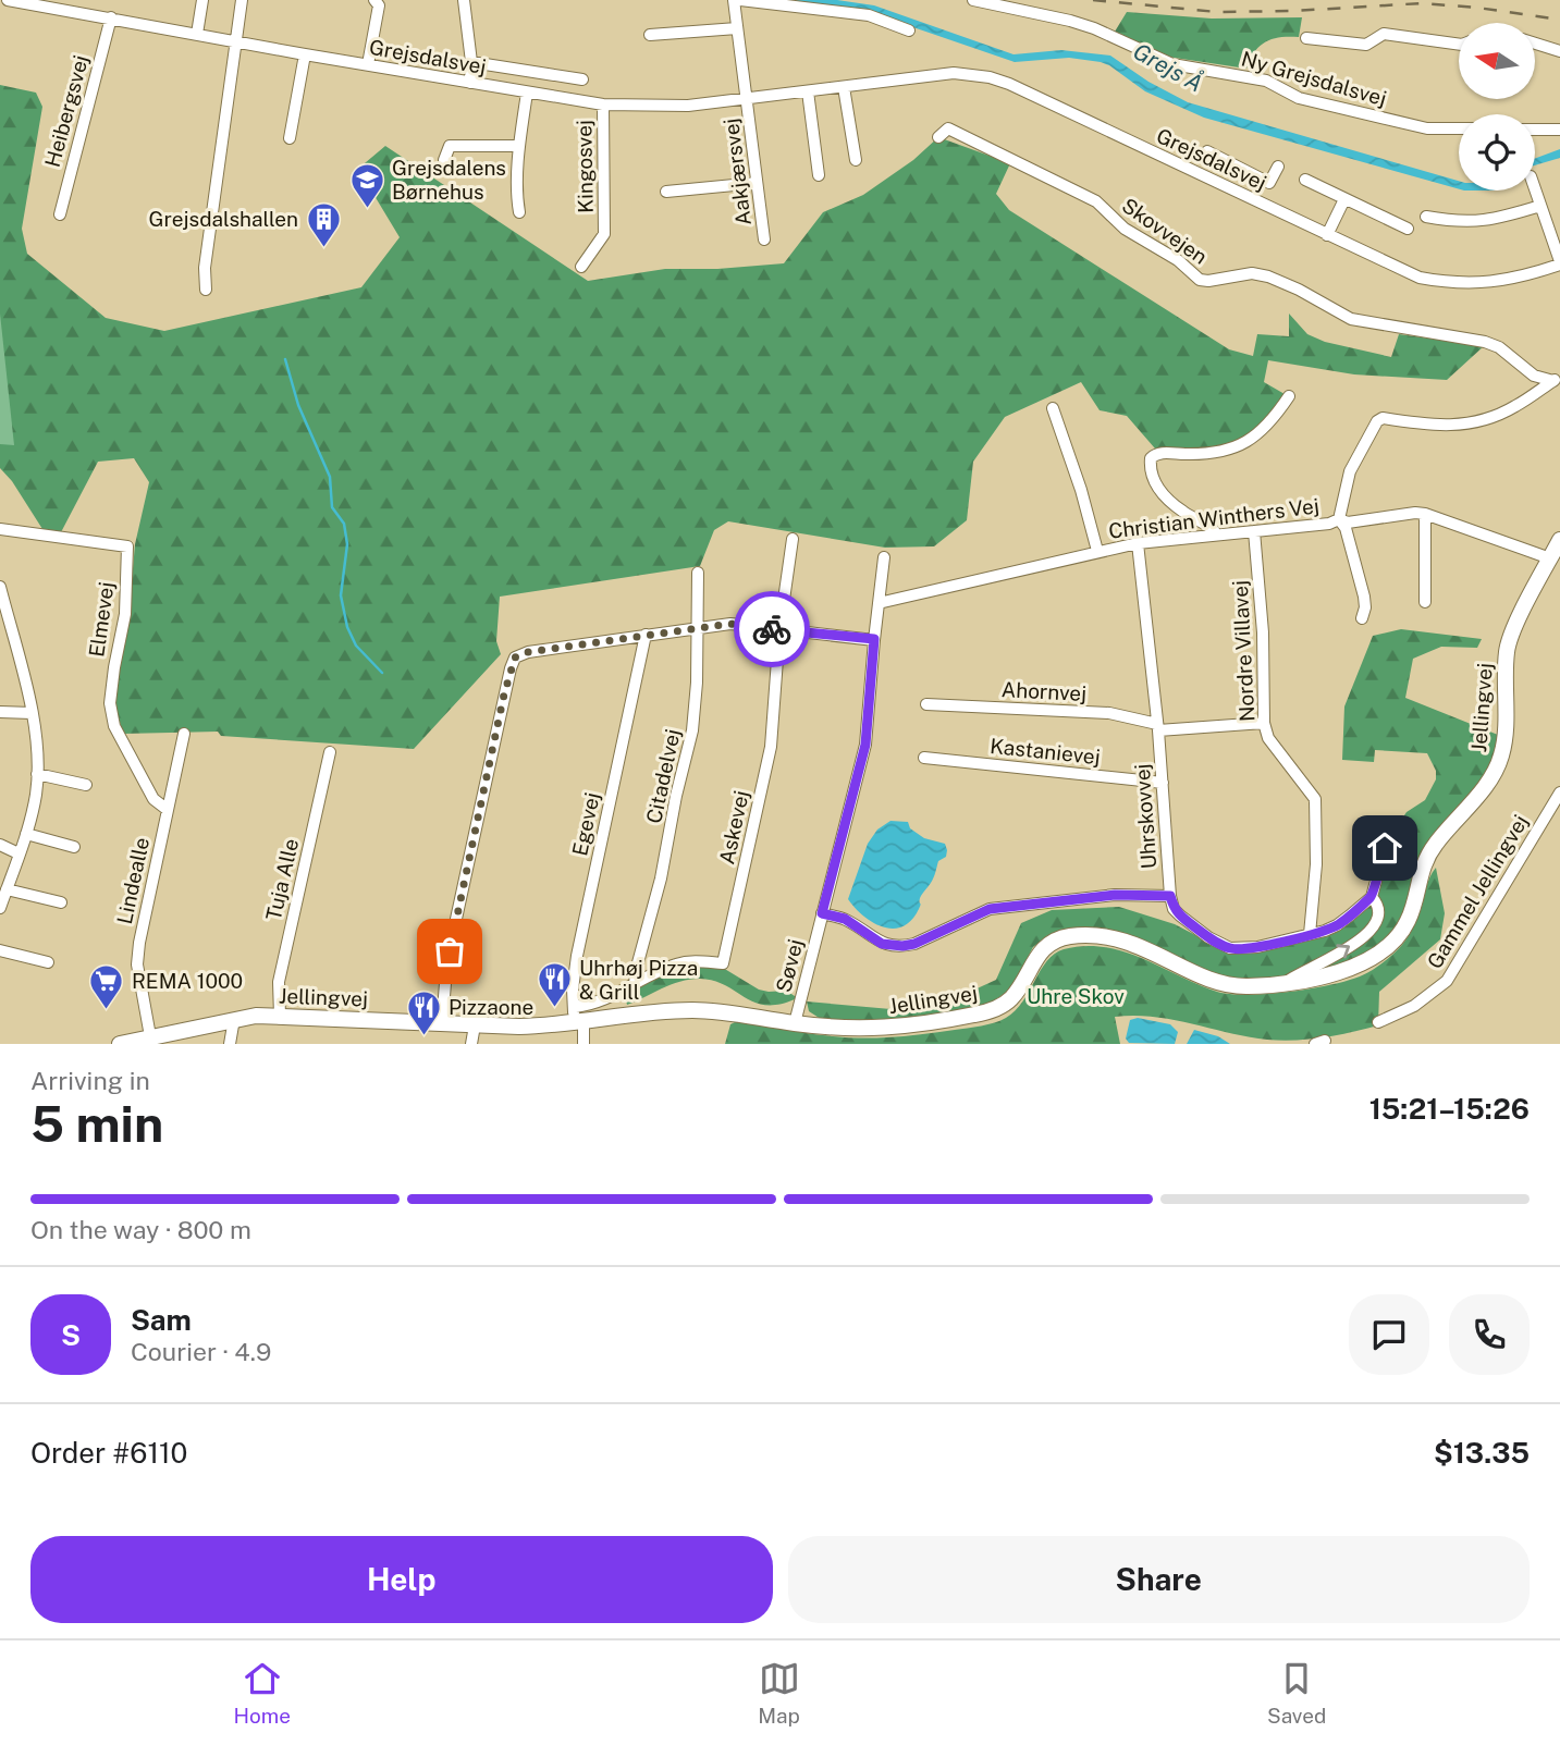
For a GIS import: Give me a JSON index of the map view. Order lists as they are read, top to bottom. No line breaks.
{"streets":{"main road":["Jellingvej"],"street":["Grejsdalsvej","Ny Grejsdalsvej","Heibergsvej","Kingosvej","Aakjærsvej","Skovvejen","Christian Winthers Vej","Elmevej","Nordre Villavej","Ahornvej","Kastanievej","Citadelvej","Uhrskovvej","Egevej","Askevej","Tuja Alle","Lindealle","Gammel Jellingvej","Søvej"]},"crossings":[["Grejsdalsvej","Heibergsvej"],["Grejsdalsvej","Kingosvej"],["Grejsdalsvej","Aakjærsvej"],["Christian Winthers Vej","Nordre Villavej"],["Christian Winthers Vej","Jellingvej"],["Christian Winthers Vej","Uhrskovvej"],["Christian Winthers Vej","Søvej"],["Elmevej","Lindealle"],["Nordre Villavej","Ahornvej"],["Nordre Villavej","Uhrskovvej"],["Ahornvej","Uhrskovvej"],["Jellingvej","Egevej"],["Jellingvej","Tuja Alle"],["Jellingvej","Lindealle"],["Jellingvej","Søvej"],["Kastanievej","Uhrskovvej"],["Citadelvej","Askevej"],["Egevej","Askevej"]],"water":["Grejs Å"],"parks":["Uhre Skov"],"places":{"school or university":["Grejsdalens Børnehus"],"building":["Grejsdalshallen"],"restaurant":["Uhrhøj Pizza & Grill","Pizzaone"],"supermarket":["REMA 1000"]},"north":"left","page":{"heading":["5 min","Arriving in","15:21–15:26"],"panel":["Sam","Courier · 4.9","Order #6110","$13.35"],"bar":"On the way · 800 m","round":"S","buttons":["Help","Share"],"tabs":["Home","Map","Saved"]}}
